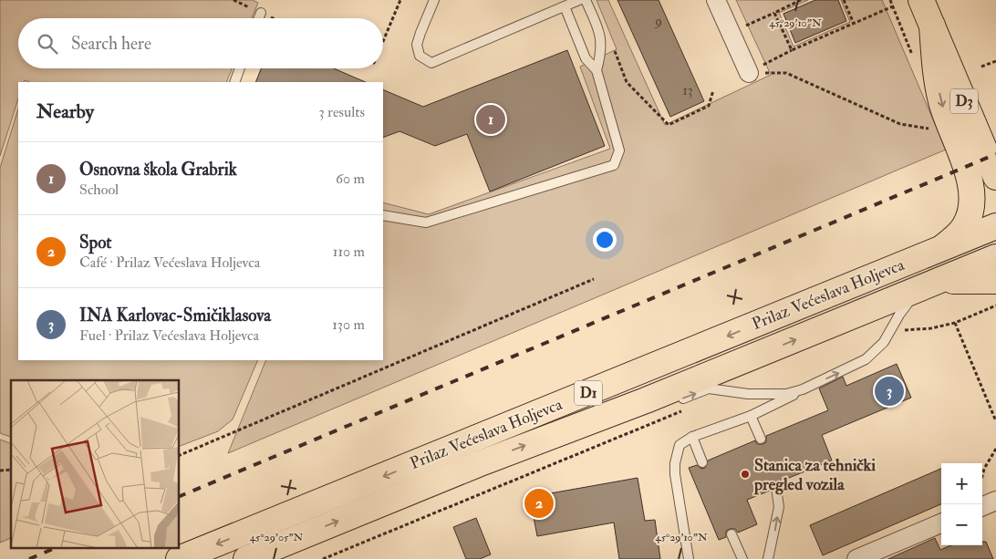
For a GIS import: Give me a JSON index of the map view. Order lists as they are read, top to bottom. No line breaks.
{"streets":{"main road":["D3","Prilaz Većeslava Holjevca","D1"]},"places":["Stanica za tehnički pregled vozila"],"house_numbers":["9","13"],"page":{"search":"Search here","heading":["Nearby","3 results"],"pins":["1","3","2"],"list":[{"mark":"1","name":"Osnovna škola Grabrik","note":"School","value":"60 m"},{"mark":"2","name":"Spot","note":"Café · Prilaz Većeslava Holjevca","value":"110 m"},{"mark":"3","name":"INA Karlovac-Smičiklasova","note":"Fuel · Prilaz Većeslava Holjevca","value":"130 m"}],"map_buttons":["+","−"]},"coordinates":["45°29'10\"N","45°29'05\"N"]}
